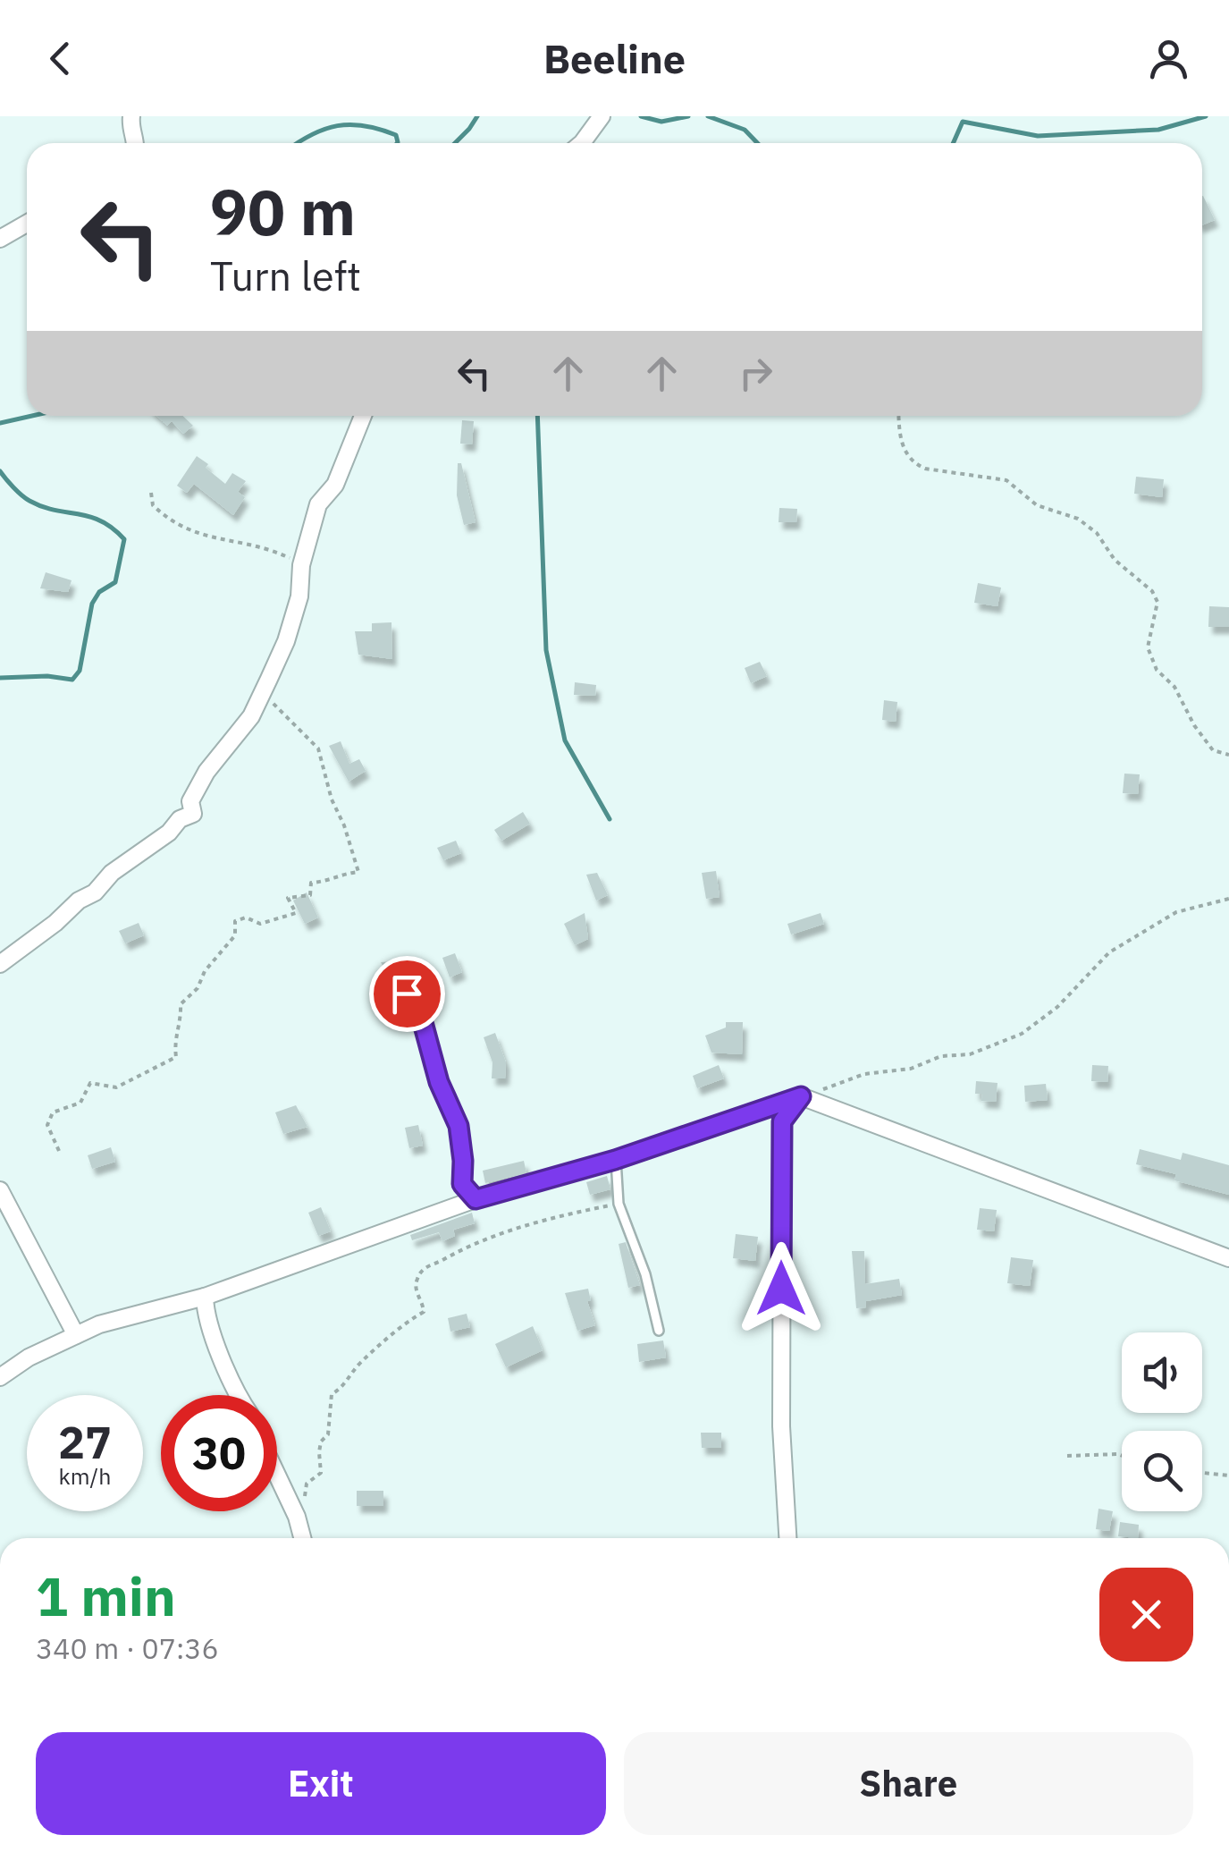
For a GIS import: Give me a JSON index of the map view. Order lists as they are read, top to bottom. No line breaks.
{"page":{"header":"Beeline","turn":["90 m","Turn left"],"speed":"27 km/h","limit":"30","heading":["1 min","340 m · 07:36"],"buttons":["Exit","Share"]}}
